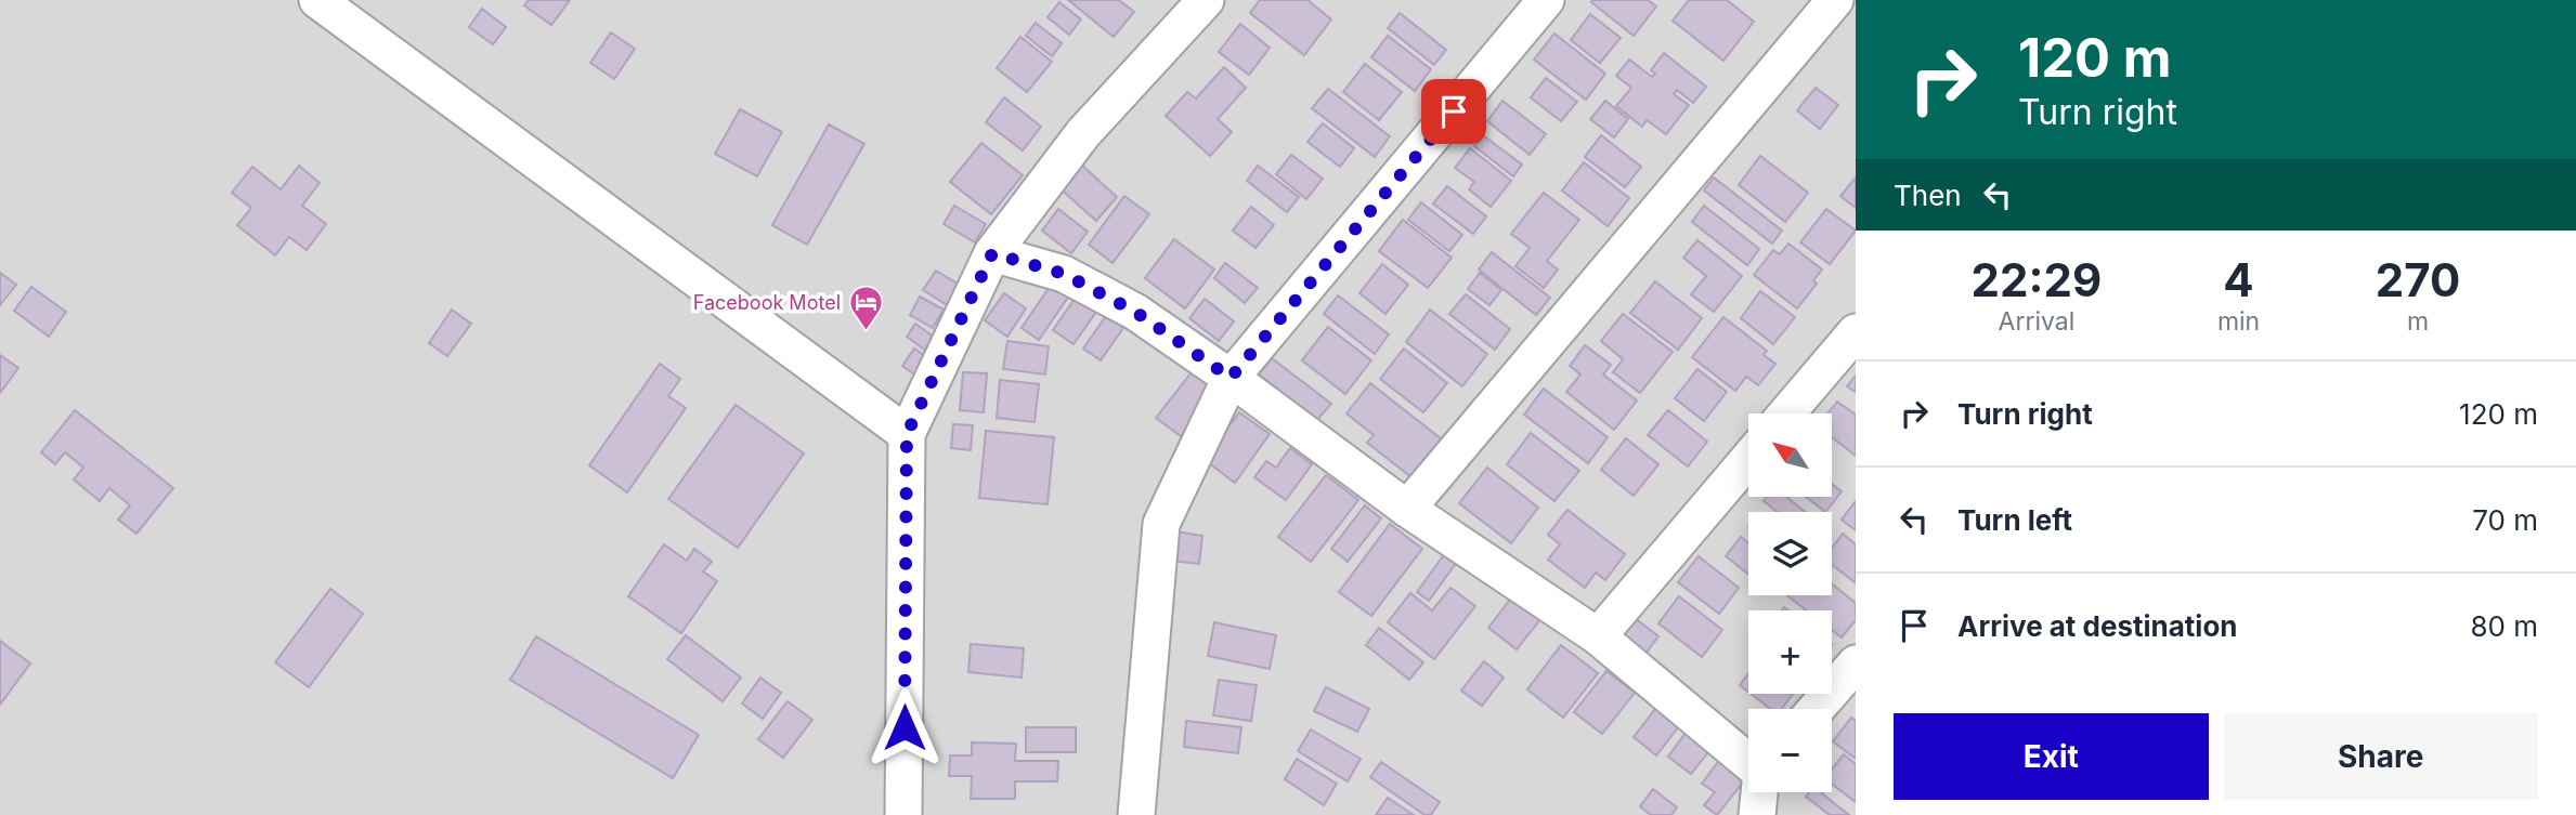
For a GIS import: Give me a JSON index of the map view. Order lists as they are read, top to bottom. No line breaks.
{"places":{"hotel":["Facebook Motel"]},"north":"top left","page":{"turn":["120 m","Turn right"],"then":"Then","eta":["22:29","Arrival","4","min","270","m"],"list":[{"name":"Turn right","value":"120 m"},{"name":"Turn left","value":"70 m"},{"name":"Arrive at destination","value":"80 m"}],"map_buttons":["+","−"],"buttons":["Exit","Share"]}}
